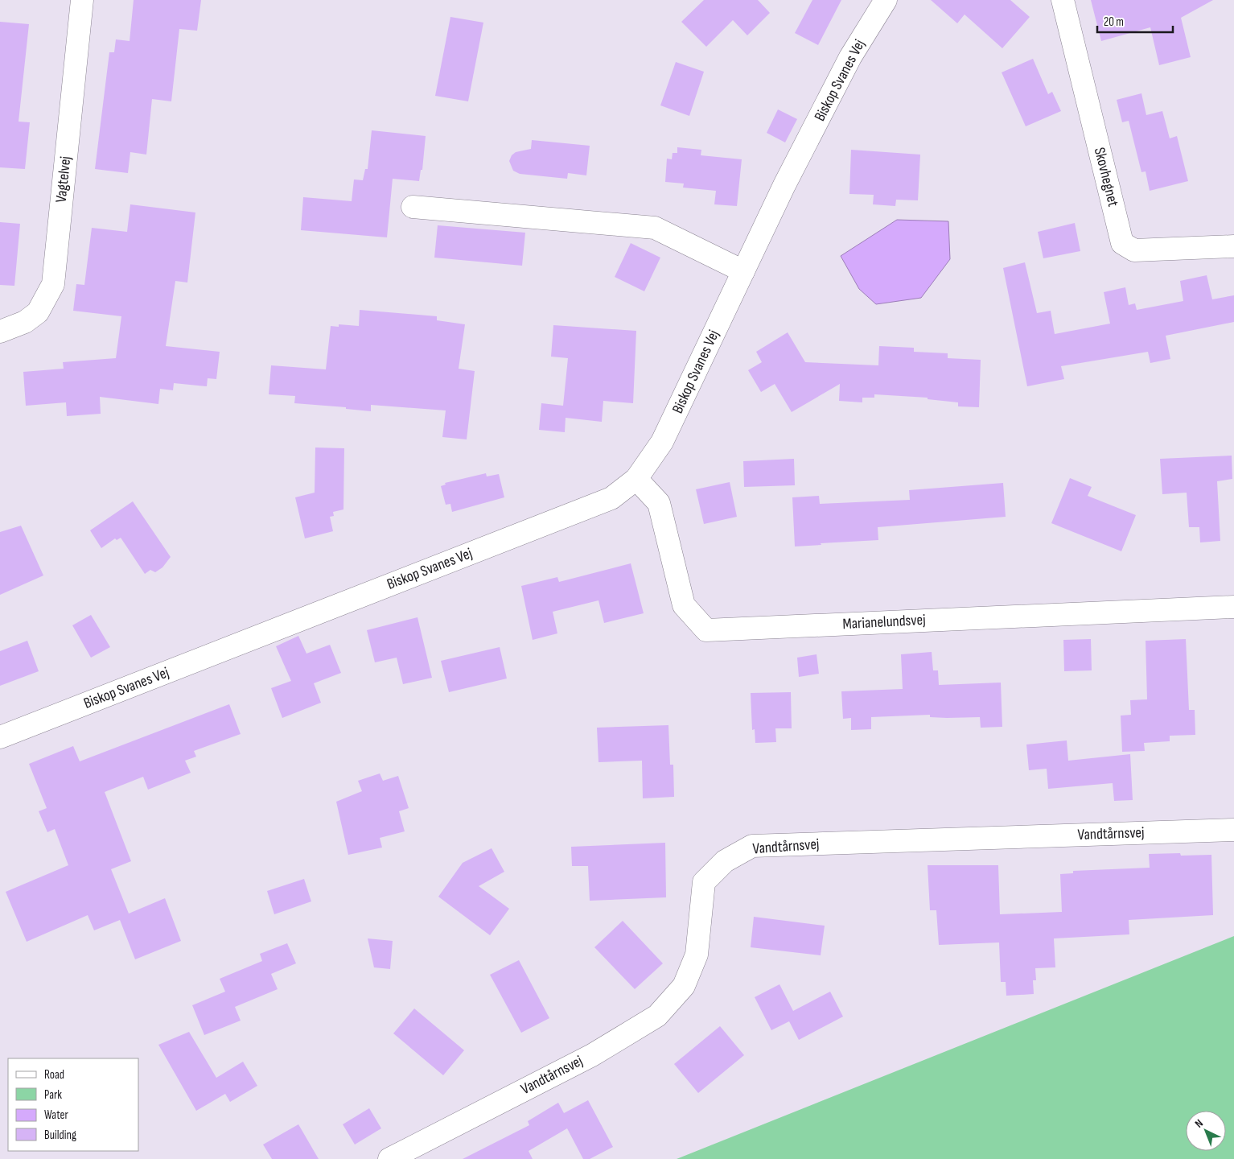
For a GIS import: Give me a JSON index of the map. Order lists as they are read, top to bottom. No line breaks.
{"streets":{"street":["Biskop Svanes Vej","Skovhegnet","Vagtelvej","Marianelundsvej","Vandtårnsvej"]},"crossings":[["Biskop Svanes Vej","Marianelundsvej"]],"legend":["Road","Park","Water","Building"],"scale_bar":"20 m","north":"top left"}
